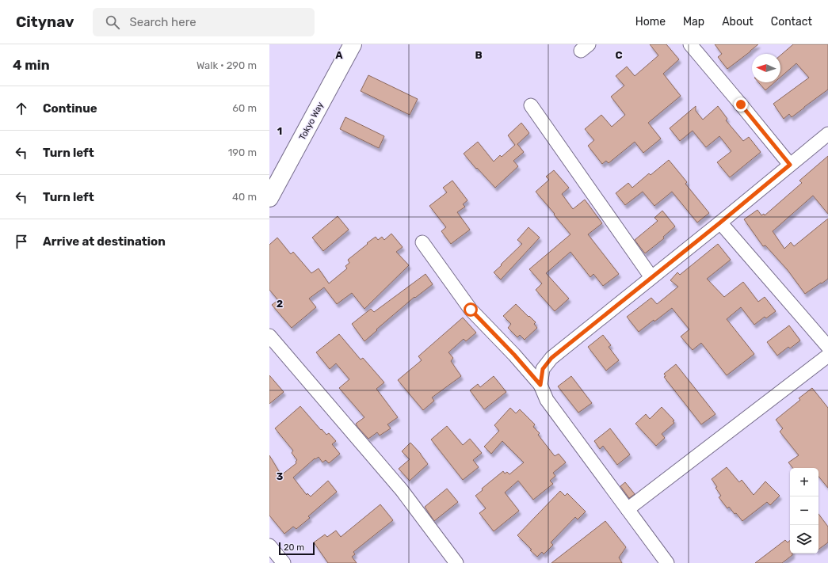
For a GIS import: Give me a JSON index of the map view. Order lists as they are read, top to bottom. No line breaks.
{"streets":{"main road":["Tokyo Way"]},"scale_bar":"20 m","north":"left","page":{"header":"Citynav","search":"Search here","nav":["Home","Map","About","Contact"],"heading":["4 min","Walk · 290 m"],"list":[["Continue","60 m"],["Turn left","190 m"],["Turn left","40 m"],"Arrive at destination"],"map_buttons":["+","−"],"scale":"20 m"},"grid":{"columns":["A","B","C"],"rows":["1","2","3"]}}
